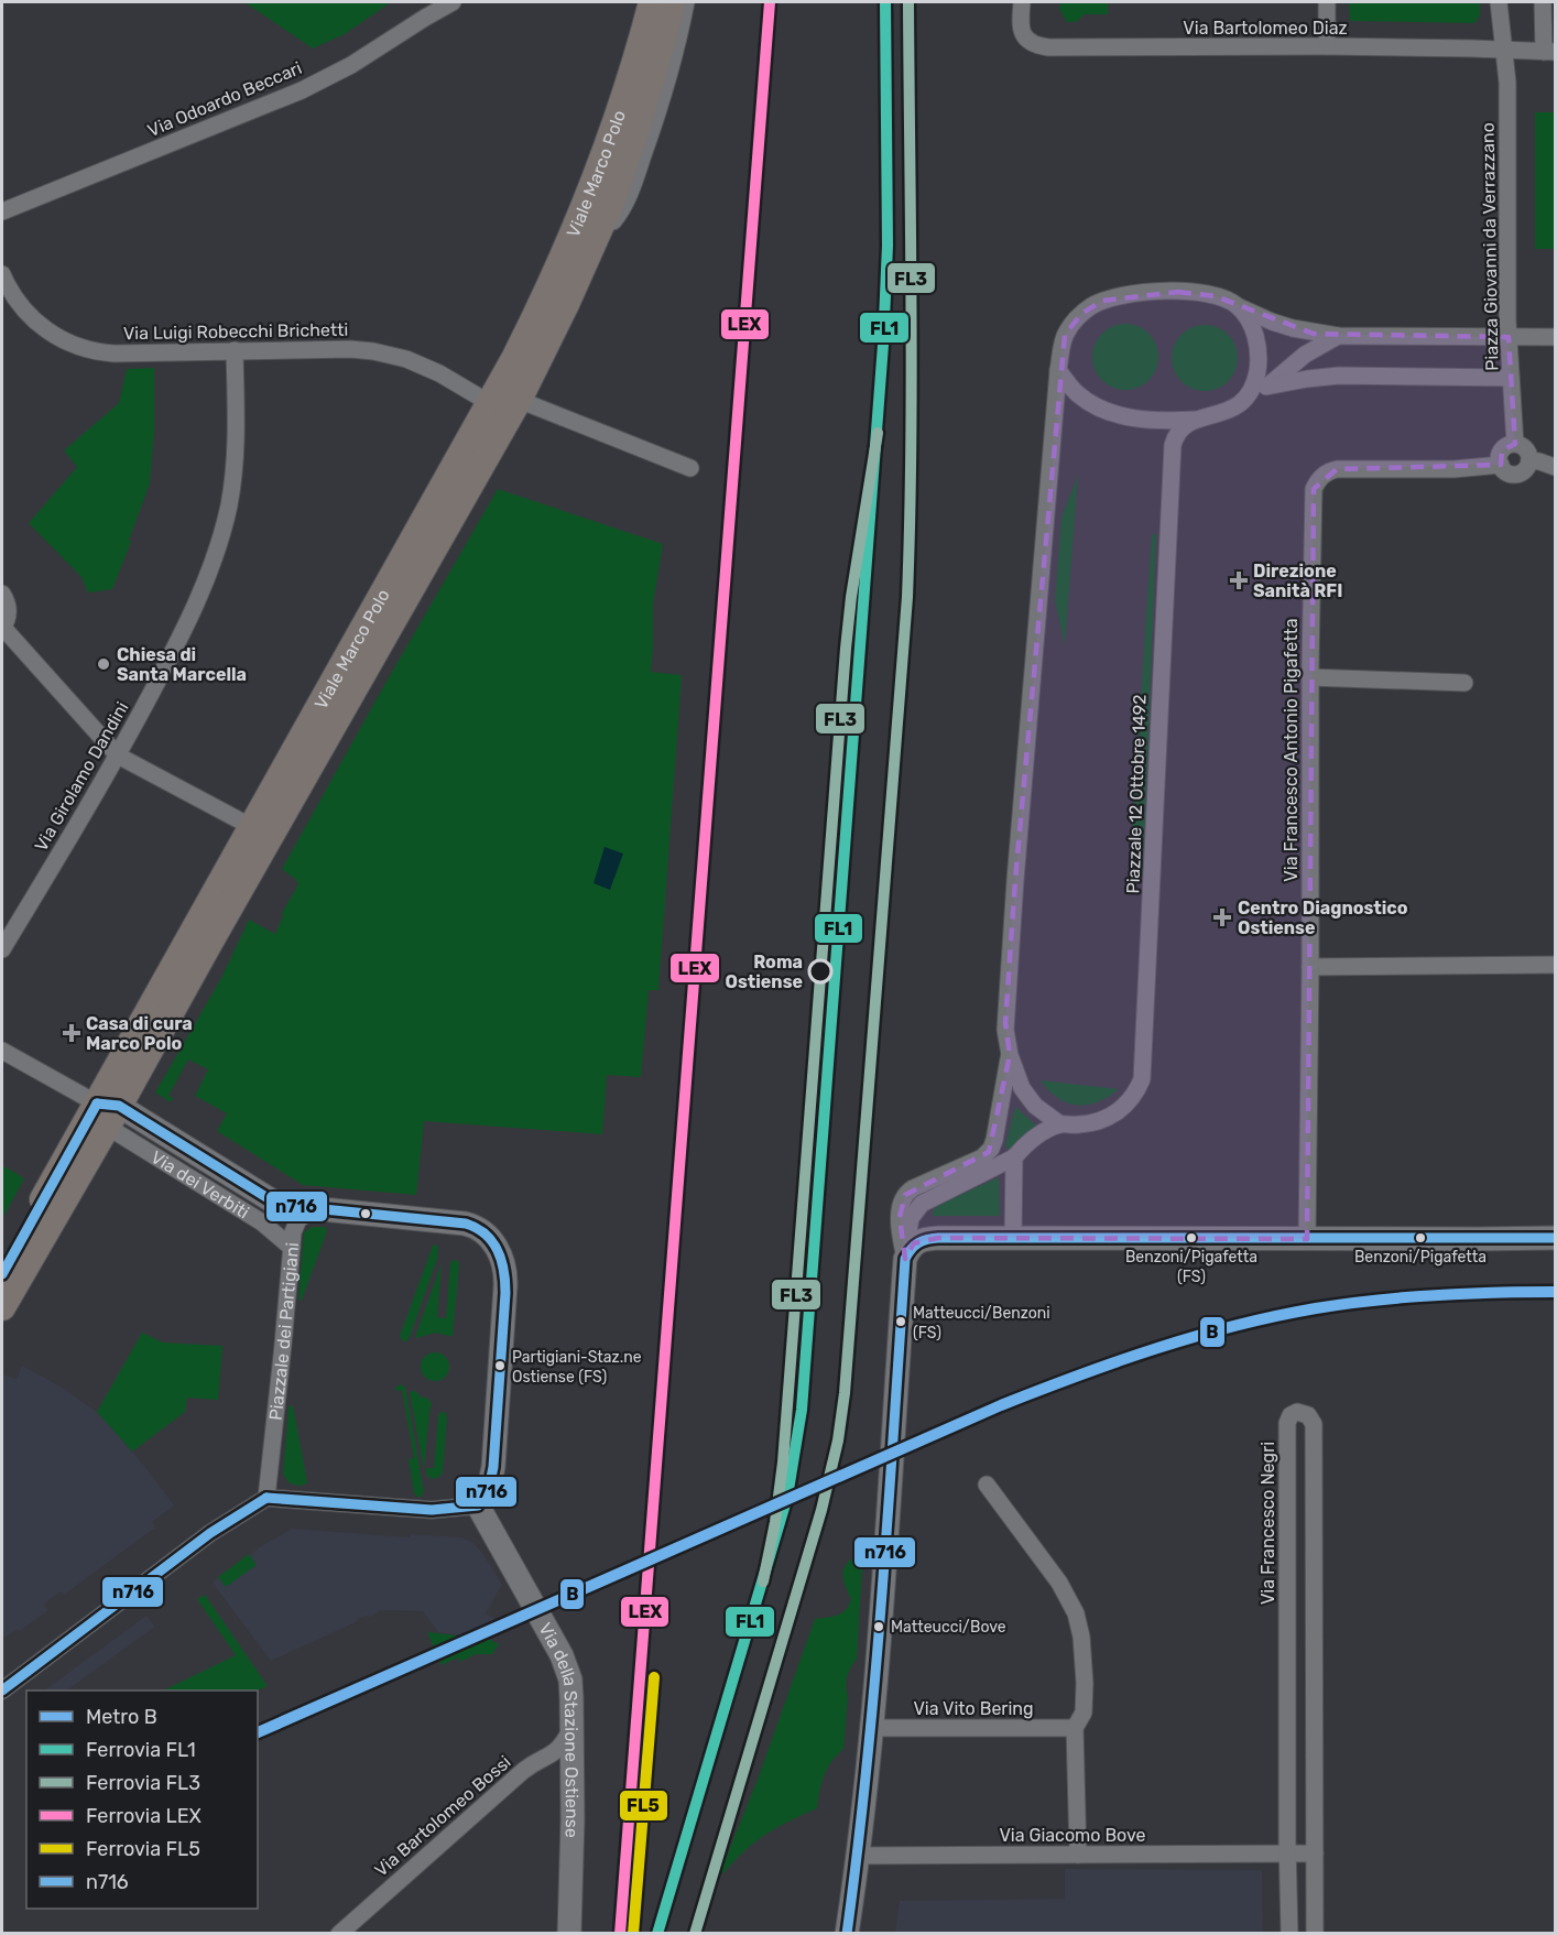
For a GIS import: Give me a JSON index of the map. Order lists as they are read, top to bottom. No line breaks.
{"streets":{"main road":["Viale Marco Polo"],"street":["Via Bartolomeo Diaz","Via Odoardo Beccari","Piazza Giovanni da Verrazzano","Via Luigi Robecchi Brichetti","Via Francesco Antonio Pigafetta","Via Girolamo Dandini","Piazzale 12 Ottobre 1492","Via dei Verbiti","Piazzale dei Partigiani","Via Francesco Negri","Via Vito Bering","Via della Stazione Ostiense","Via Bartolomeo Bossi","Via Giacomo Bove"]},"crossings":[["Via Bartolomeo Diaz","Piazza Giovanni da Verrazzano"],["Viale Marco Polo","Via Luigi Robecchi Brichetti"],["Viale Marco Polo","Via dei Verbiti"],["Piazza Giovanni da Verrazzano","Via Francesco Antonio Pigafetta"],["Via Luigi Robecchi Brichetti","Via Girolamo Dandini"],["Via dei Verbiti","Piazzale dei Partigiani"],["Via Francesco Negri","Via Giacomo Bove"],["Via della Stazione Ostiense","Via Bartolomeo Bossi"]],"places":{"health":["Direzione Sanità RFI","Centro Diagnostico Ostiense","Casa di cura Marco Polo"],"other":["Chiesa di Santa Marcella","Roma Ostiense","Benzoni/Pigafetta (FS)","Benzoni/Pigafetta","Matteucci/Benzoni (FS)","Partigiani-Staz.ne Ostiense (FS)","Matteucci/Bove"]},"lines":["rail line FL1","rail line FL3","rail line LEX","transit line n716","metro line B","rail line FL5"],"legend":["Metro B","Ferrovia FL1","Ferrovia FL3","Ferrovia LEX","Ferrovia FL5","n716"]}
